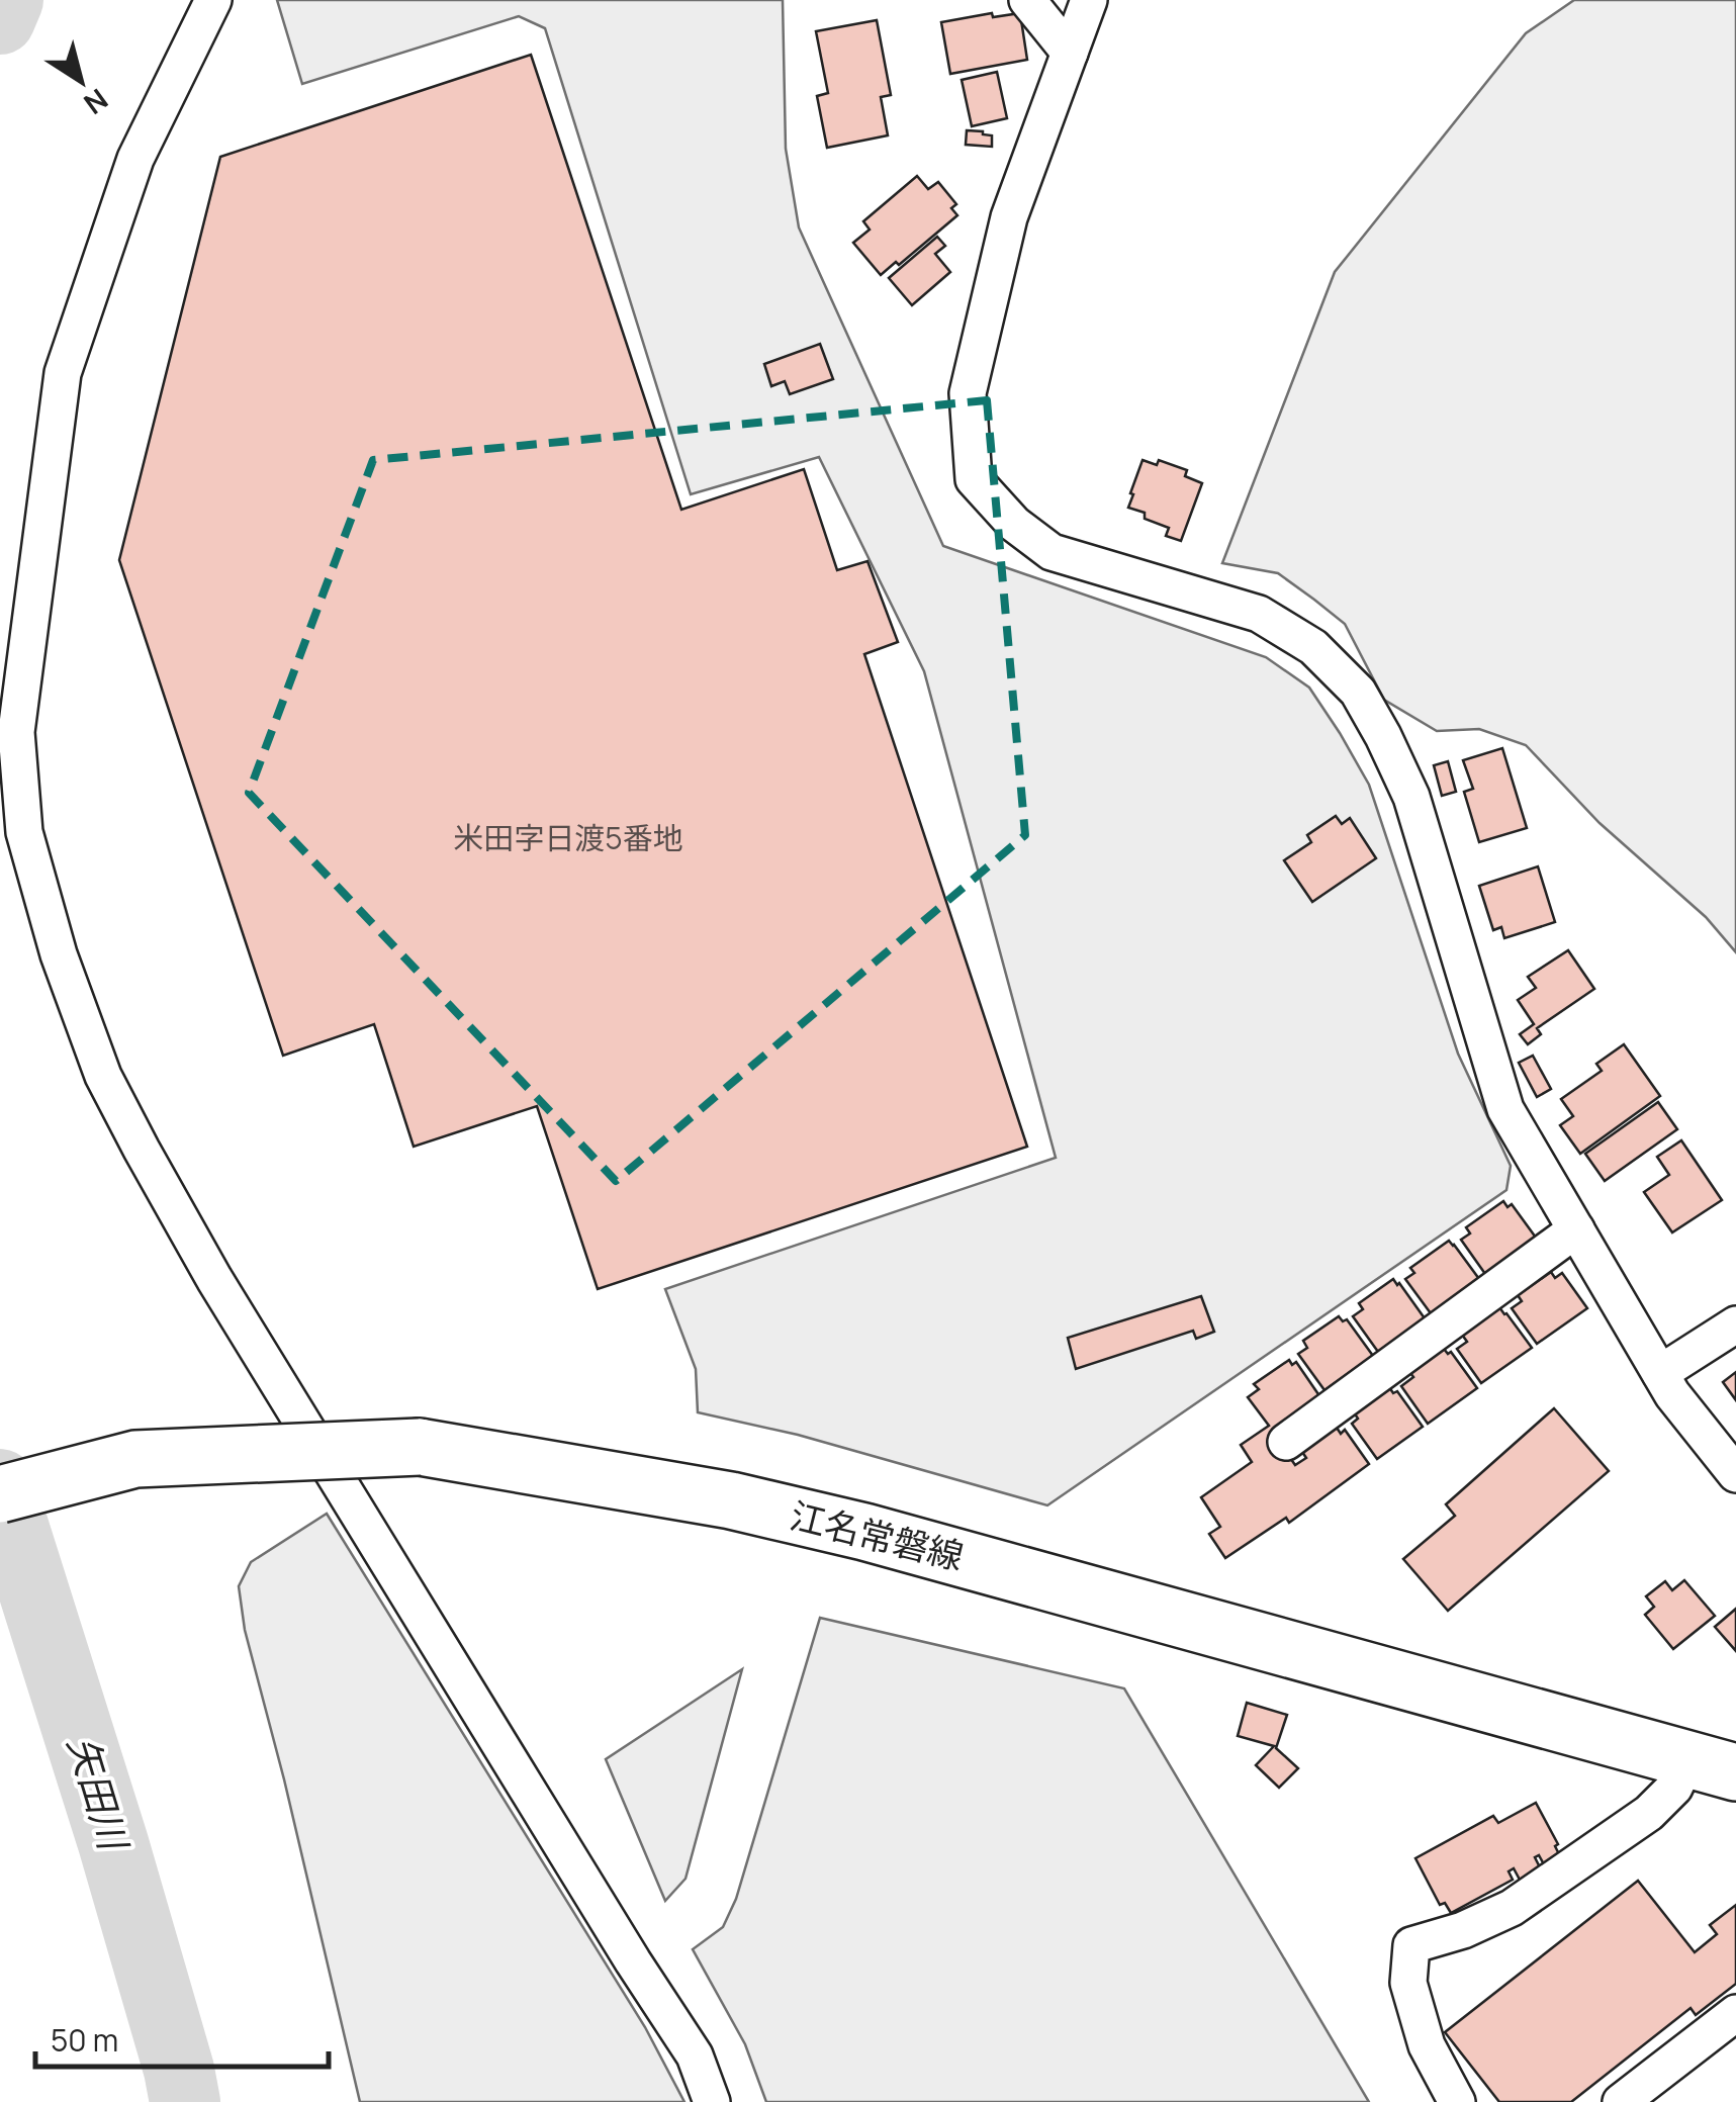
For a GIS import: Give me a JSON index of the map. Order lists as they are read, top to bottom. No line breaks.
{"streets":{"main road":["江名常磐線"]},"water":["矢田川"],"house_numbers":["米田字日渡5番地"],"scale_bar":"50 m","north":"bottom right"}
